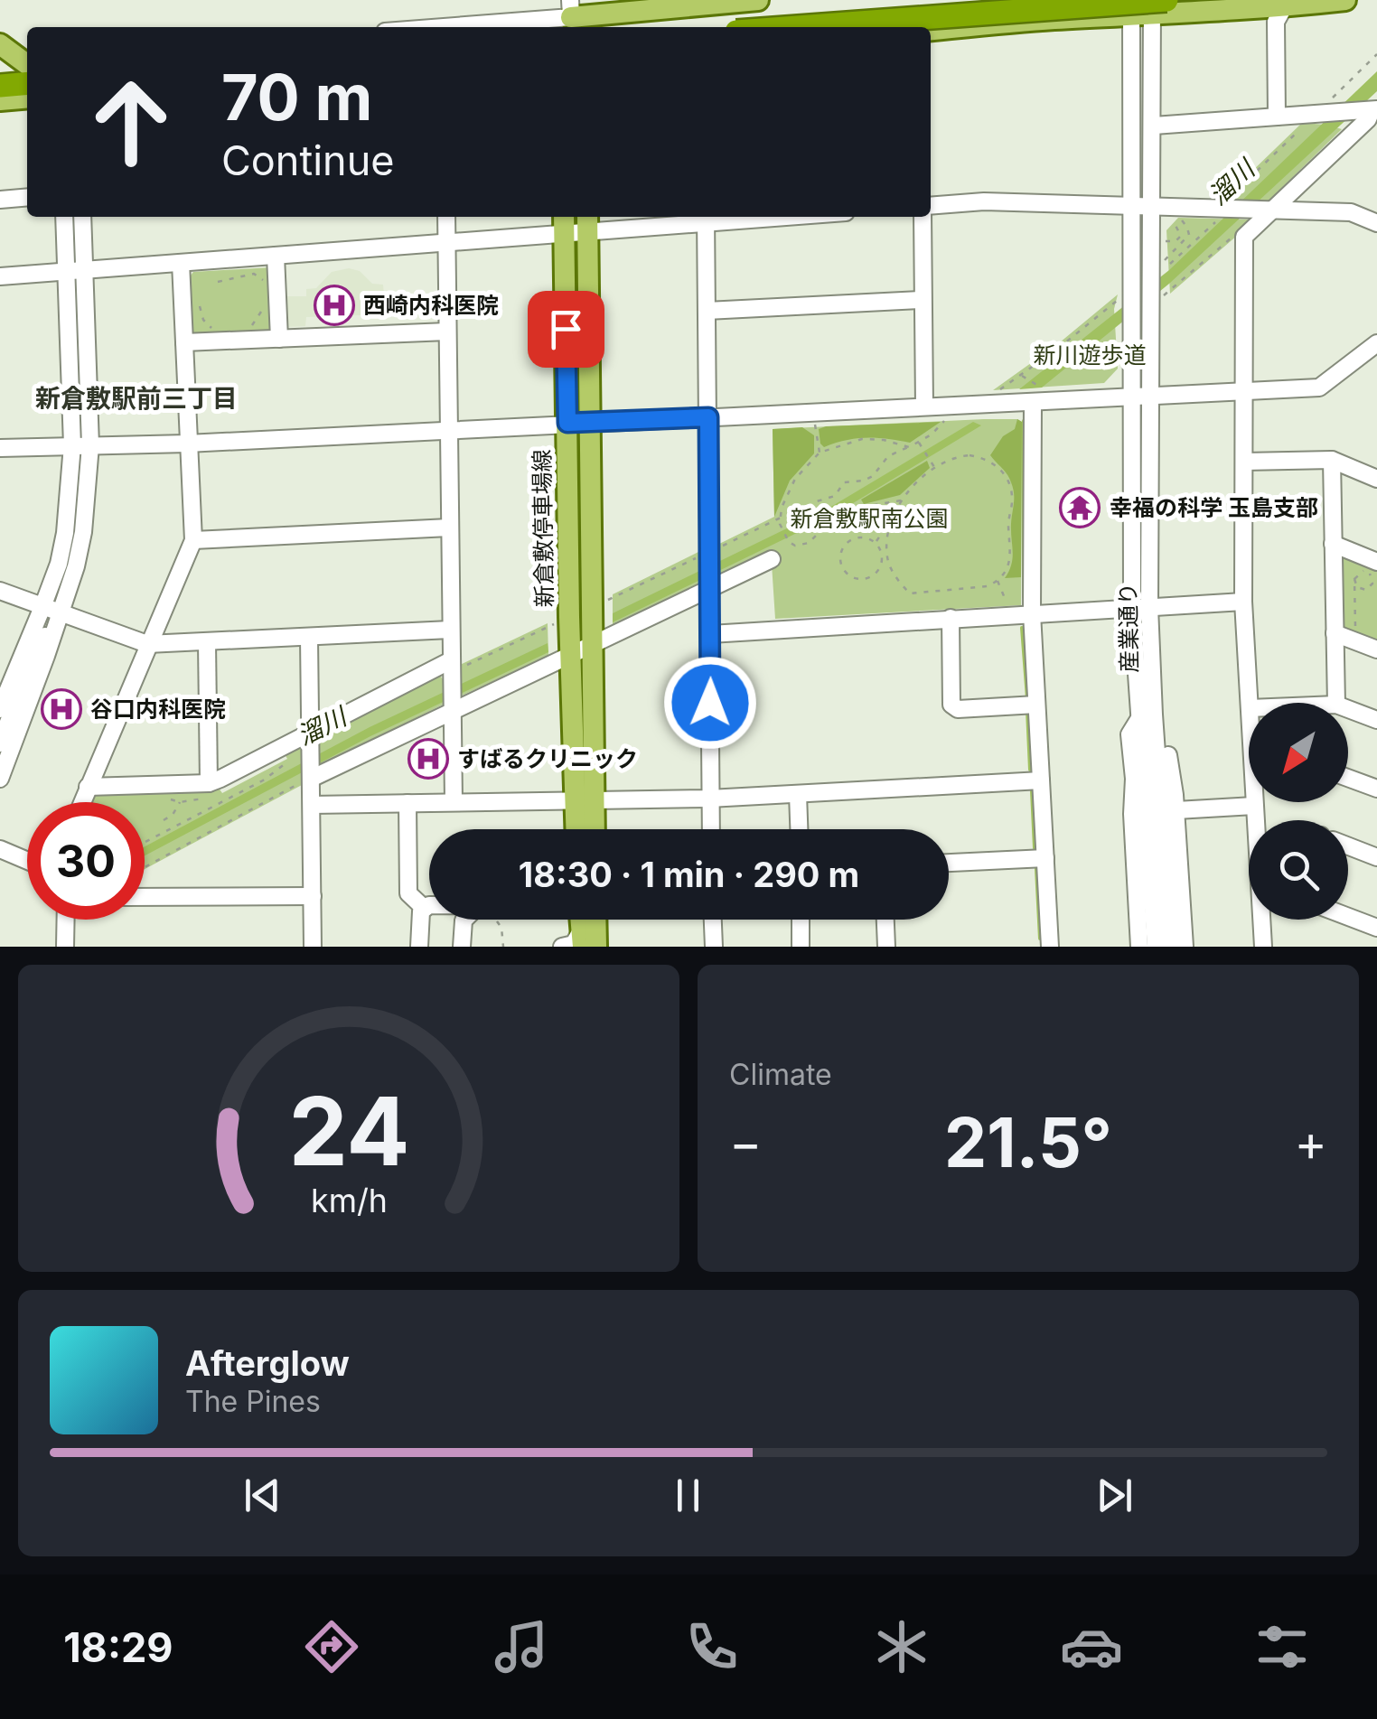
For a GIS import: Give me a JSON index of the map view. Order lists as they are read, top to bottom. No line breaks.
{"streets":{"main road":["新倉敷停車場線"],"street":["産業通り"]},"districts":["新倉敷駅前三丁目"],"water":["溜川"],"parks":["新川遊歩道","新倉敷駅南公園"],"places":{"hospital":["西崎内科医院","谷口内科医院","すばるクリニック"],"temple":["幸福の科学 玉島支部"]},"north":"bottom left","page":{"turn":["70 m","Continue"],"limit":"30","trip":"18:30 · 1 min · 290 m","tile":"Climate","heat":["−","21.5°","+"],"song":["Afterglow","The Pines"],"tabs":"18:29","gauge":["24","km/h"]}}
